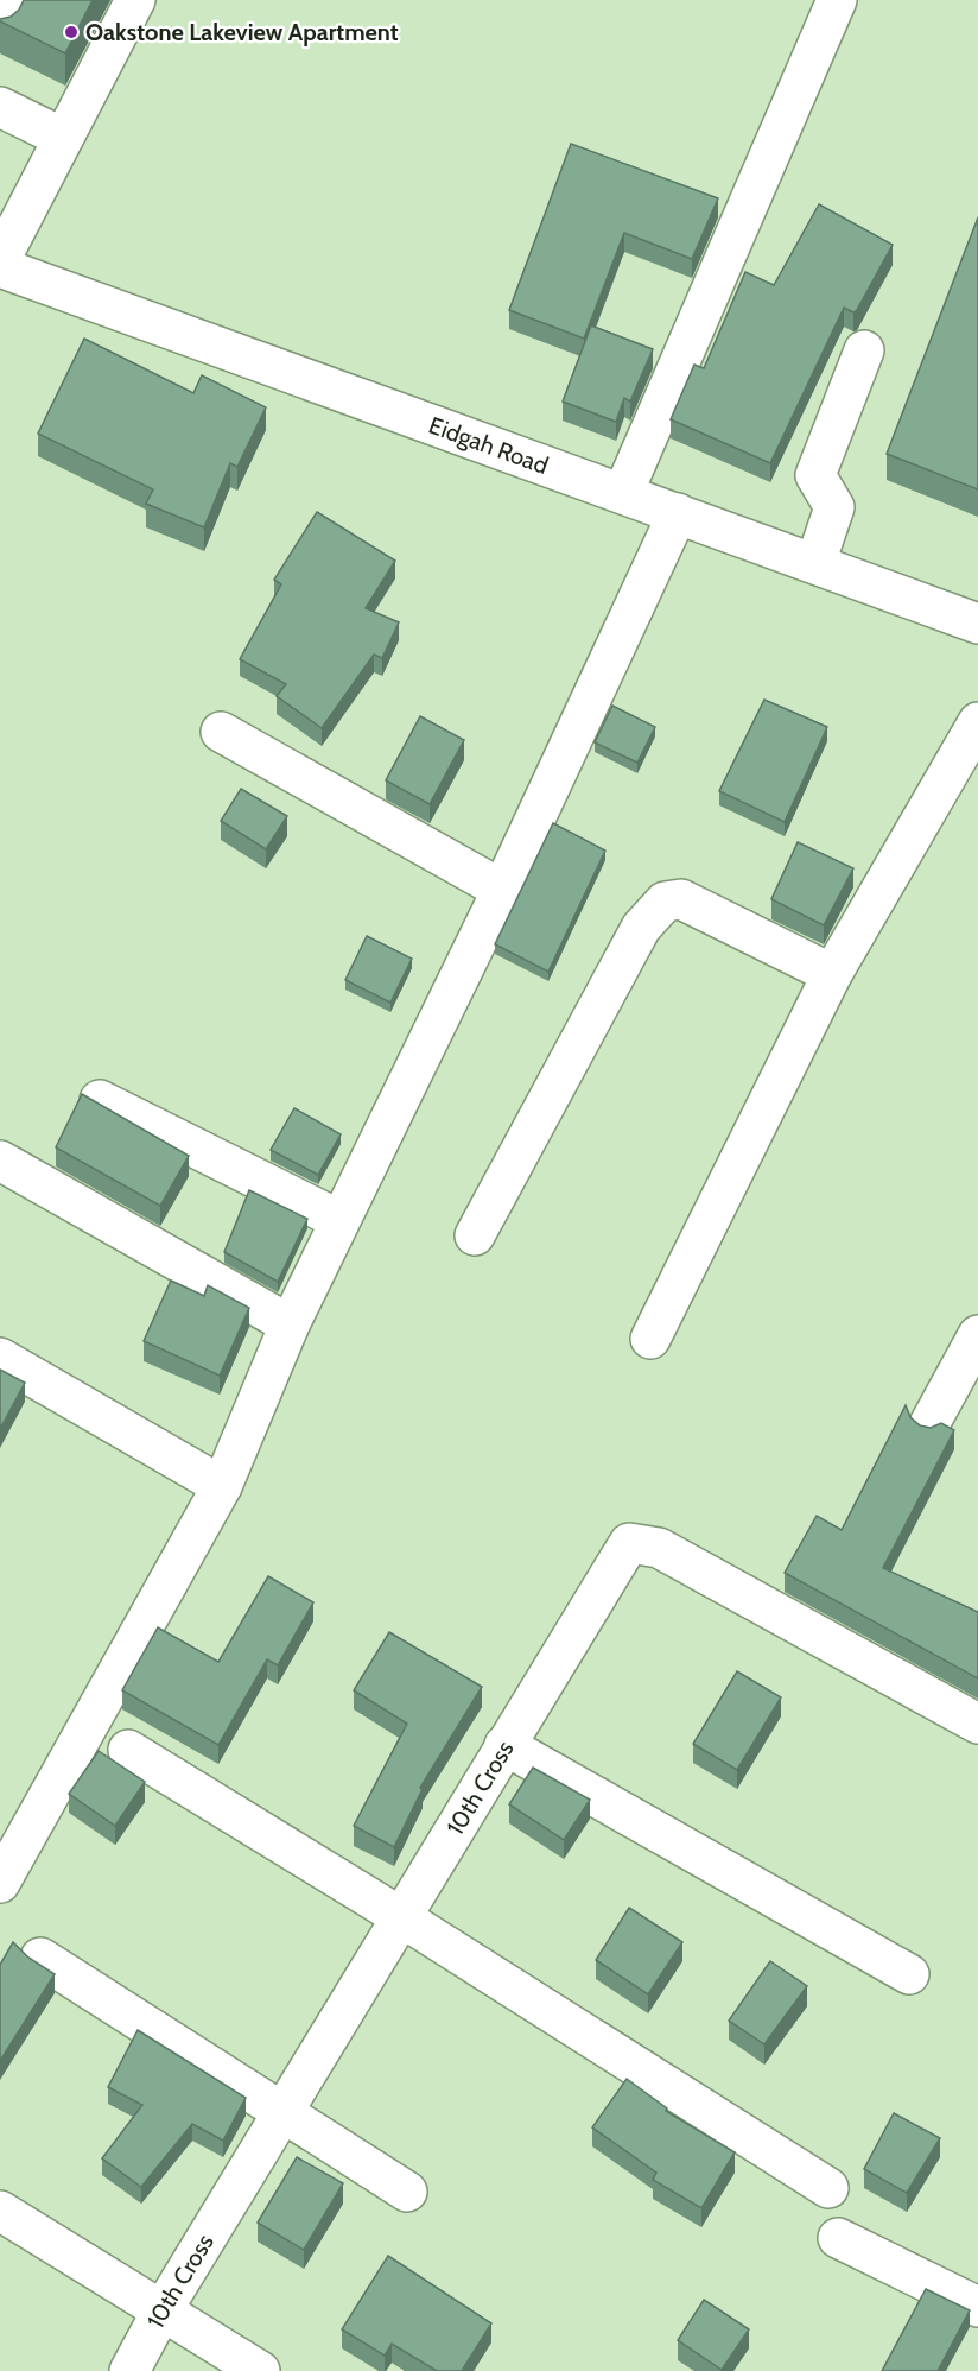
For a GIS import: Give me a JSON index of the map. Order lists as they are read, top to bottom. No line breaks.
{"streets":{"street":["Eidgah Road","10th Cross"]},"places":["Oakstone Lakeview Apartment"]}
